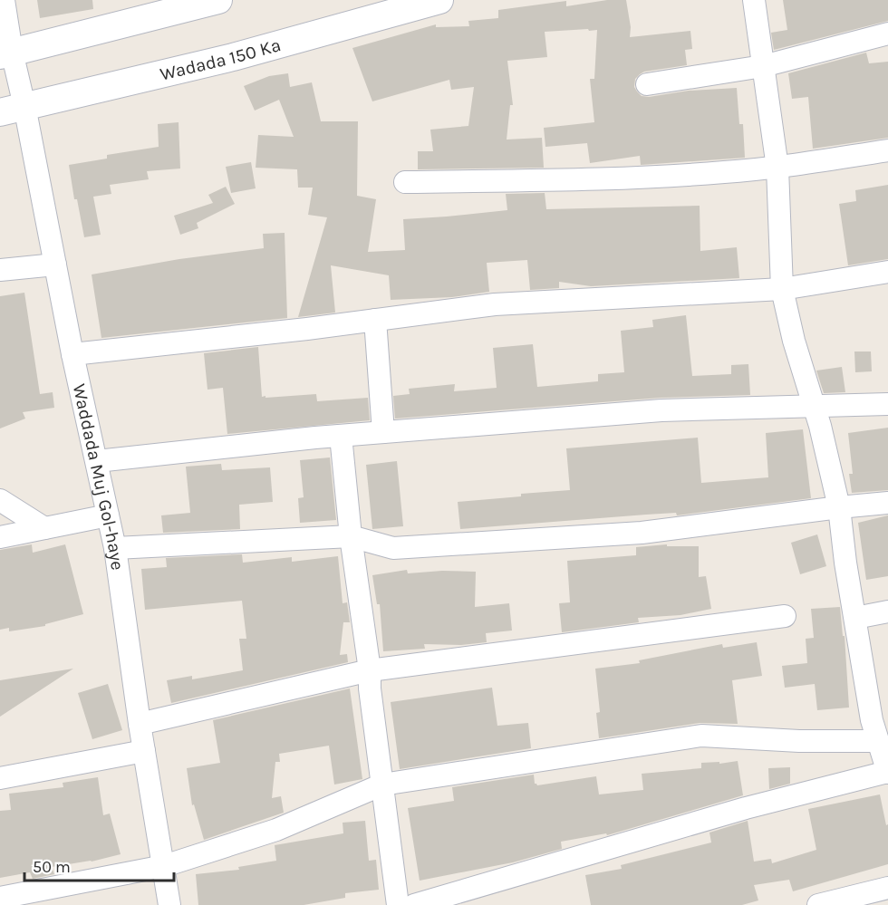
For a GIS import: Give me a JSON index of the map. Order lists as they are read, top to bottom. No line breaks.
{"streets":{"street":["Wadada 150 Ka","Waddada Muj Gol-haye"]},"crossings":[["Wadada 150 Ka","Waddada Muj Gol-haye"]],"scale_bar":"50 m"}
